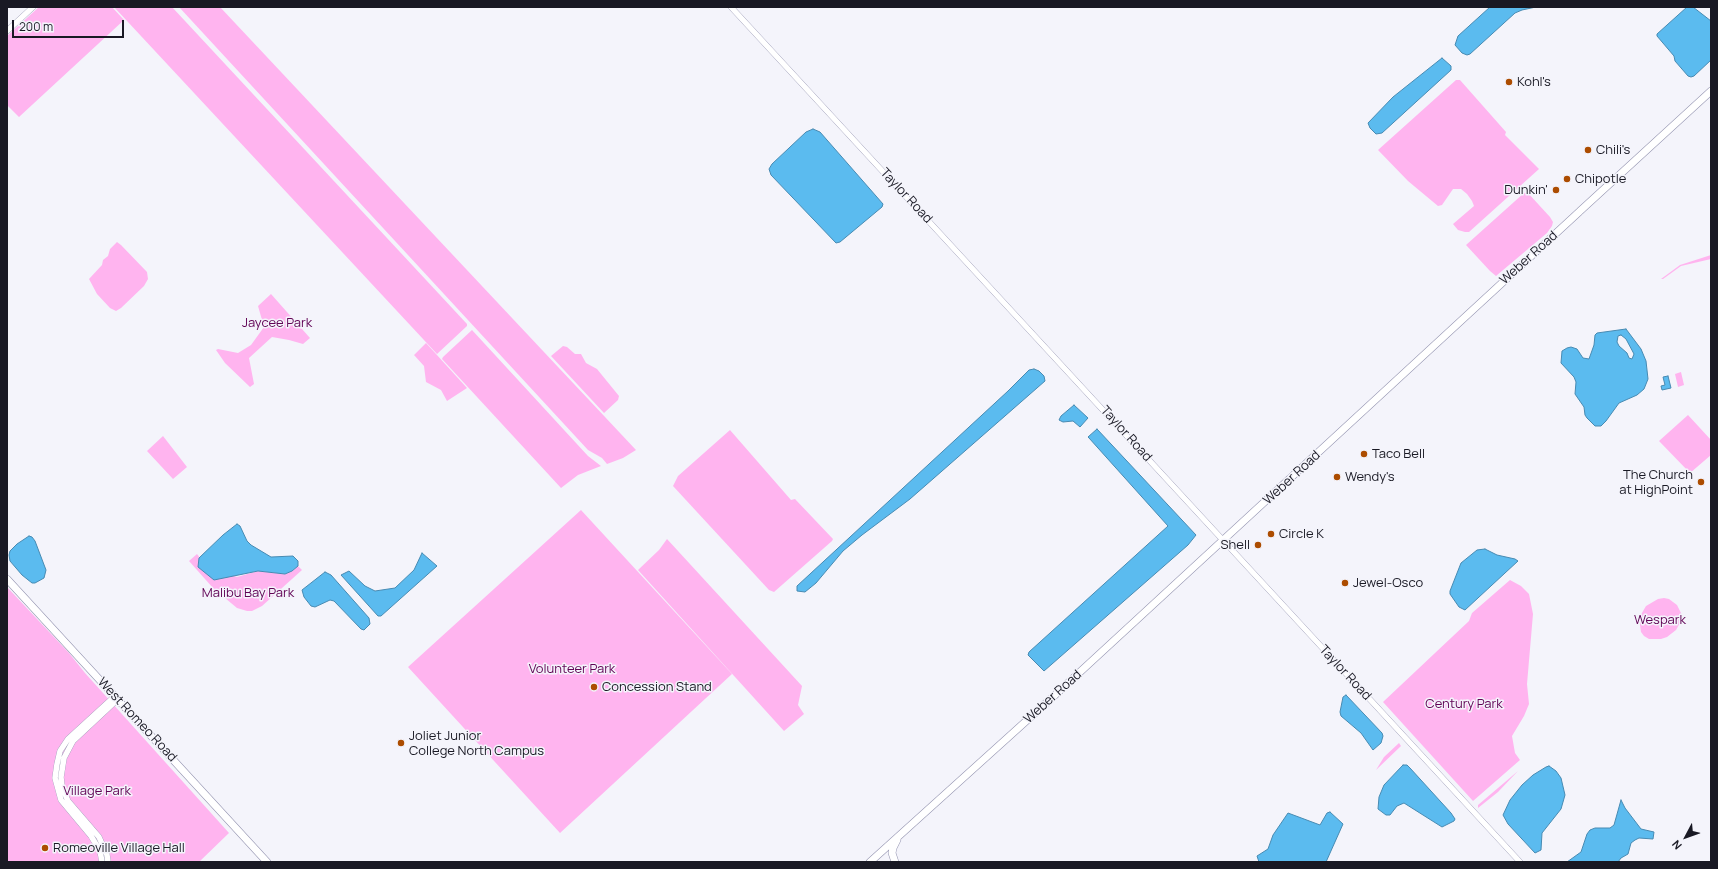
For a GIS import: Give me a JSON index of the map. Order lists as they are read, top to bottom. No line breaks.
{"streets":{"main road":["Weber Road","West Romeo Road"],"street":["Taylor Road"]},"crossings":[["Taylor Road","Weber Road"]],"parks":["Jaycee Park","Malibu Bay Park","Wespark","Volunteer Park","Century Park","Village Park"],"places":["Kohl's","Chili's","Chipotle","Dunkin'","Taco Bell","Wendy's","The Church at HighPoint","Circle K","Shell","Jewel-Osco","Concession Stand","Joliet Junior College North Campus","Romeoville Village Hall"],"scale_bar":"200 m","north":"bottom left"}
